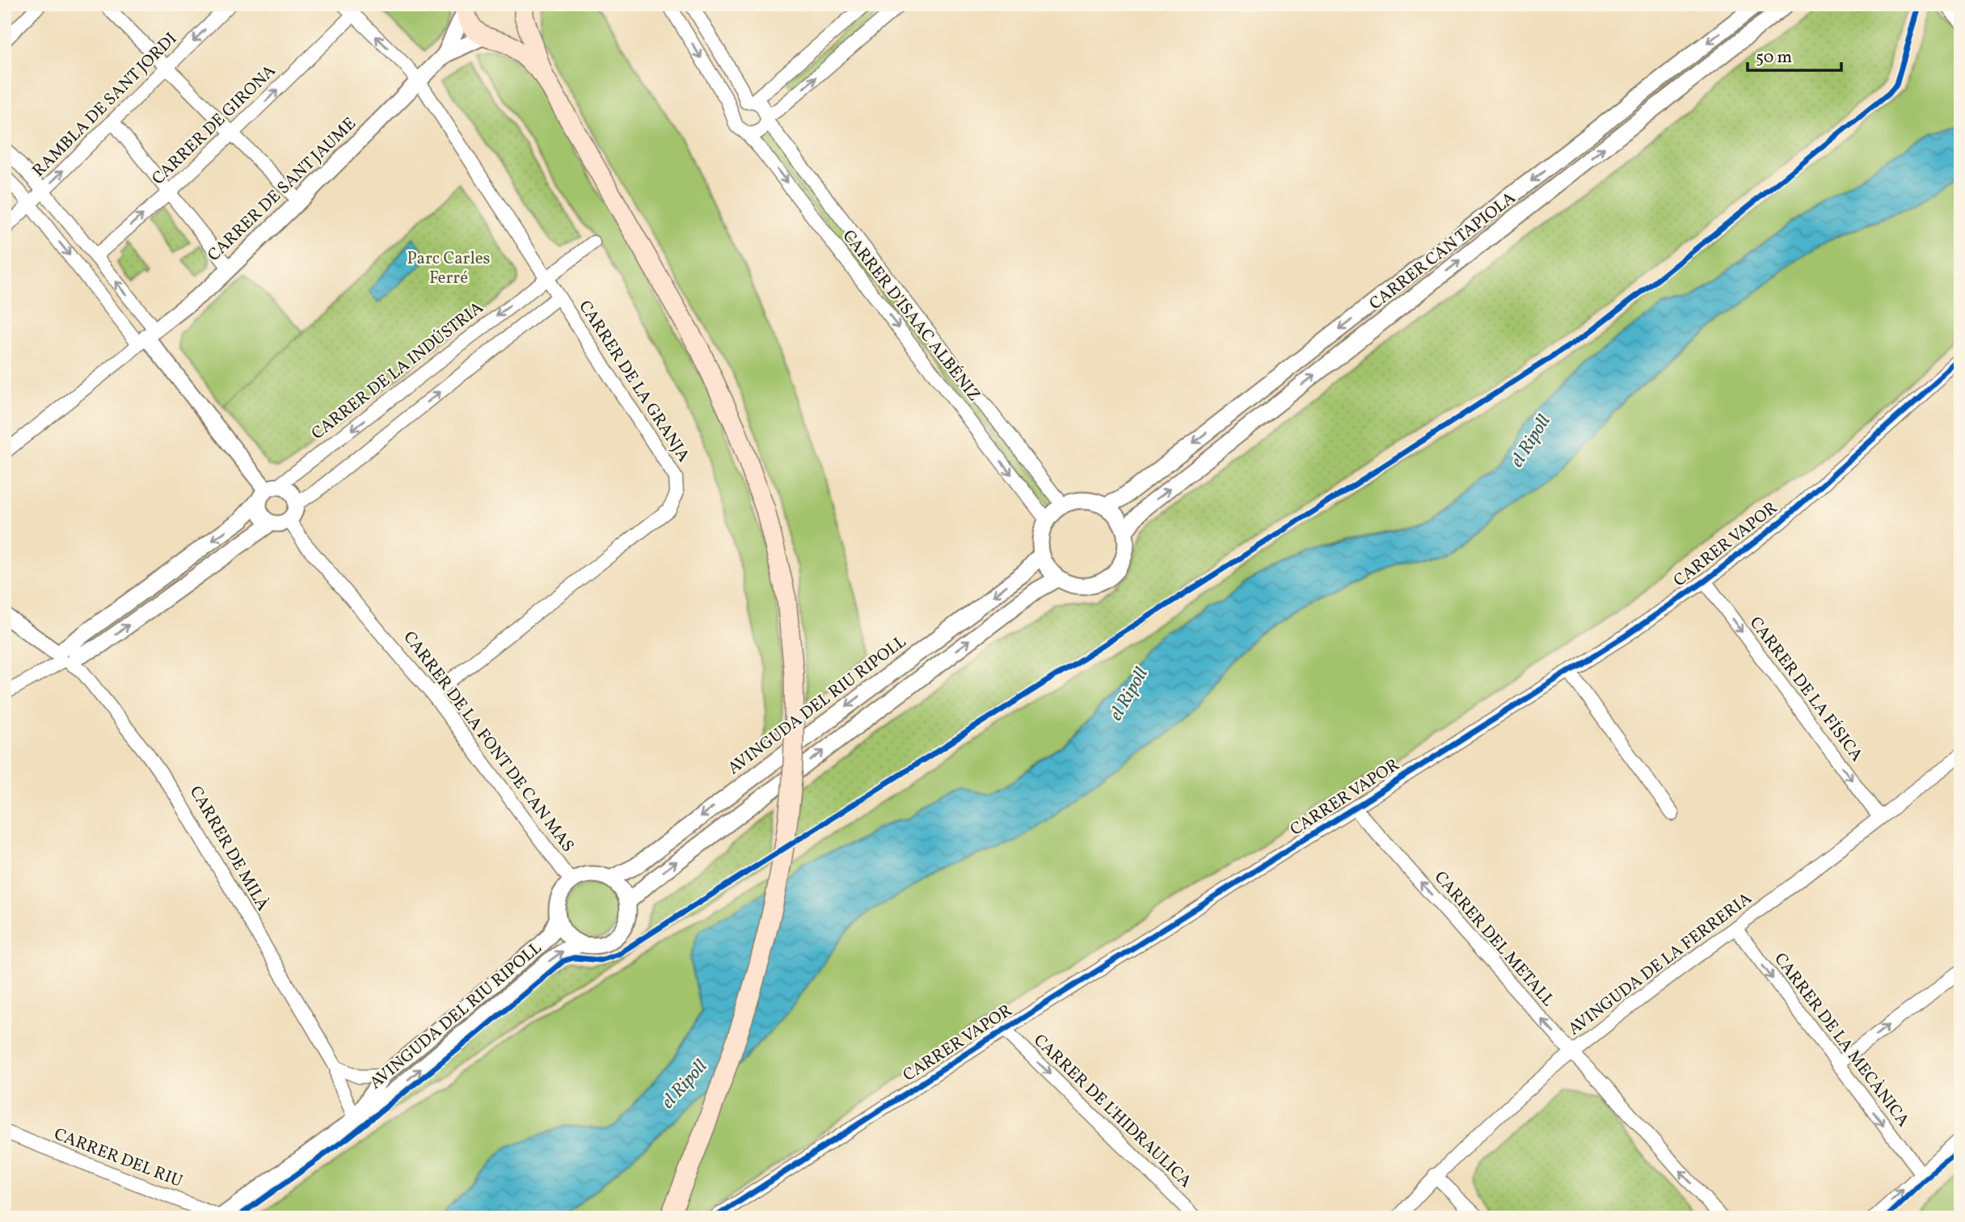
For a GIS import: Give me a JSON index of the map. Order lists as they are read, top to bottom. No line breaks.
{"streets":{"street":["RAMBLA DE SANT JORDI","CARRER DE GIRONA","CARRER DE SANT JAUME","CARRER CAN TAPIOLA","CARRER D'ISAAC ALBÉNIZ","CARRER DE LA INDÚSTRIA","CARRER DE LA GRANJA","CARRER VAPOR","CARRER DE LA FÍSICA","AVINGUDA DEL RIU RIPOLL","CARRER DE LA FONT DE CAN MAS","CARRER DE MILÀ","CARRER DEL METALL","AVINGUDA DE LA FERRERIA","CARRER DE LA MECÀNICA","CARRER DE L'HIDRAULICA","CARRER DEL RIU"]},"crossings":[["CARRER DE SANT JAUME","CARRER DE LA GRANJA"],["CARRER CAN TAPIOLA","CARRER D'ISAAC ALBÉNIZ"],["CARRER CAN TAPIOLA","AVINGUDA DEL RIU RIPOLL"],["CARRER D'ISAAC ALBÉNIZ","AVINGUDA DEL RIU RIPOLL"],["CARRER DE LA INDÚSTRIA","CARRER DE LA GRANJA"],["CARRER DE LA INDÚSTRIA","CARRER DE LA FONT DE CAN MAS"],["CARRER DE LA INDÚSTRIA","CARRER DE MILÀ"],["CARRER DE LA GRANJA","CARRER DE LA FONT DE CAN MAS"],["CARRER VAPOR","CARRER DE LA FÍSICA"],["CARRER VAPOR","CARRER DEL METALL"],["CARRER VAPOR","CARRER DE L'HIDRAULICA"],["CARRER DE LA FÍSICA","AVINGUDA DE LA FERRERIA"],["AVINGUDA DEL RIU RIPOLL","CARRER DE LA FONT DE CAN MAS"],["AVINGUDA DEL RIU RIPOLL","CARRER DE MILÀ"],["AVINGUDA DEL RIU RIPOLL","CARRER DEL RIU"],["CARRER DEL METALL","AVINGUDA DE LA FERRERIA"],["AVINGUDA DE LA FERRERIA","CARRER DE LA MECÀNICA"]],"one_way":["CARRER DE GIRONA","CARRER DE LA FÍSICA","CARRER DEL METALL","CARRER DE LA MECÀNICA","CARRER DE L'HIDRAULICA"],"water":["el Ripoll"],"parks":["Parc Carles Ferré"],"scale_bar":"50 m"}
